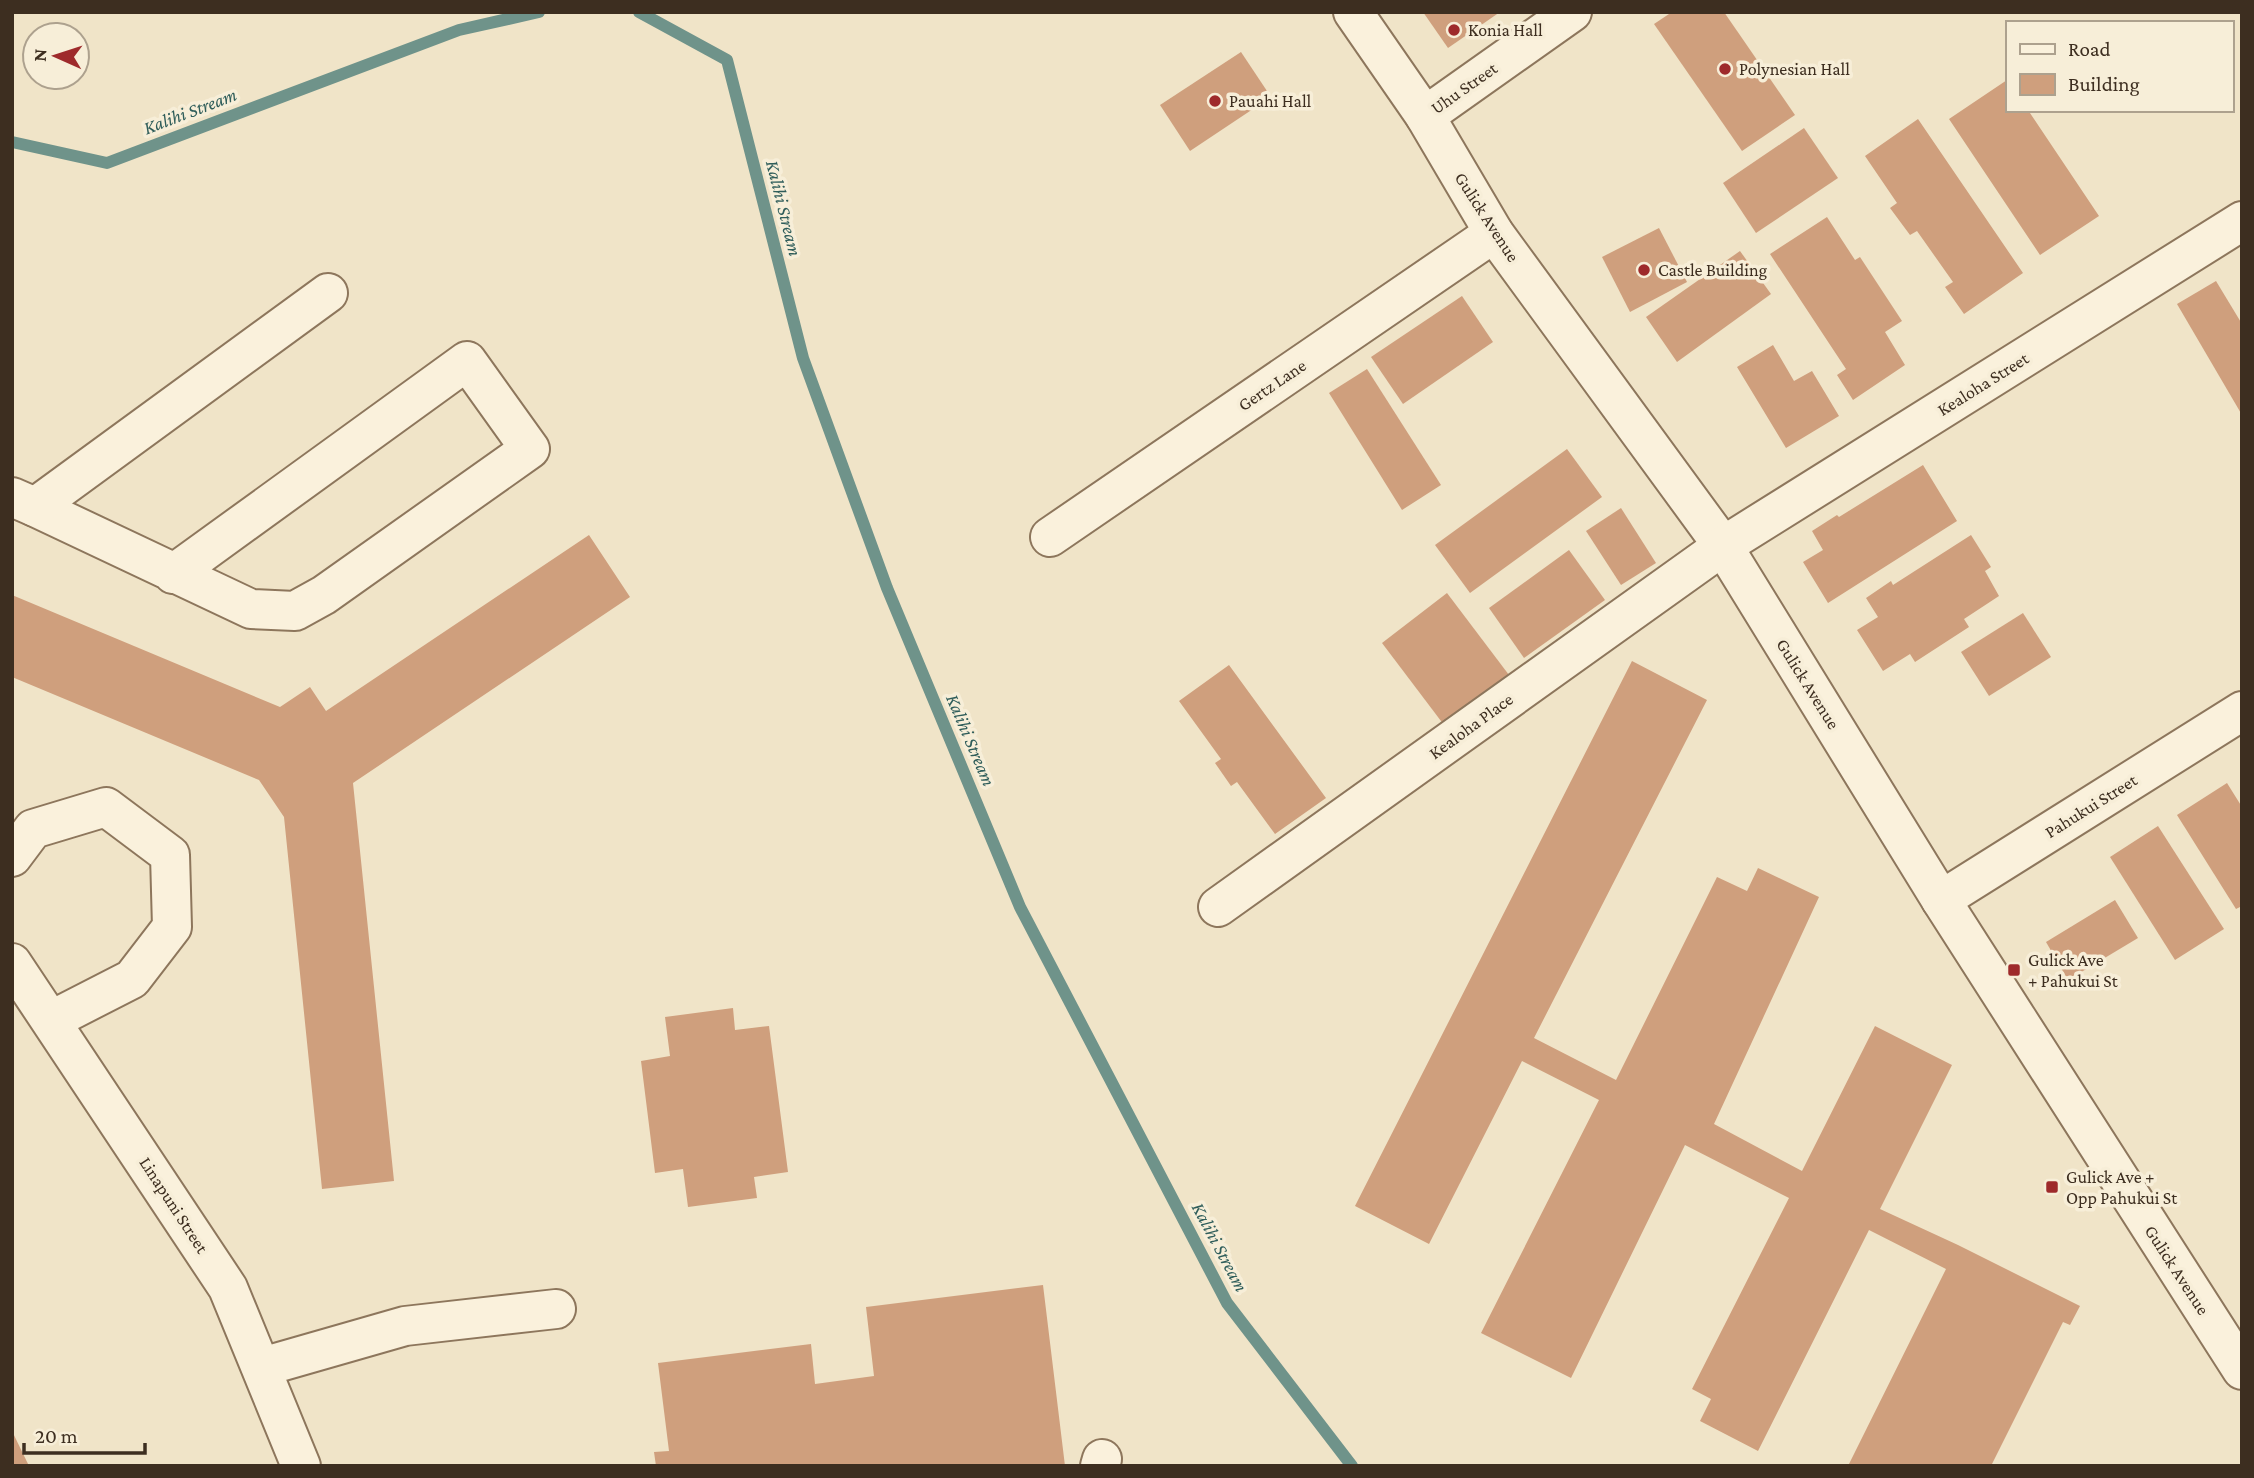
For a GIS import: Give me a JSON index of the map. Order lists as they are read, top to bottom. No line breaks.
{"streets":{"street":["Uhu Street","Gulick Avenue","Kealoha Street","Gertz Lane","Kealoha Place","Pahukui Street","Linapuni Street"]},"crossings":[["Uhu Street","Gulick Avenue"],["Gulick Avenue","Kealoha Street"],["Gulick Avenue","Gertz Lane"],["Gulick Avenue","Kealoha Place"],["Gulick Avenue","Pahukui Street"],["Kealoha Street","Kealoha Place"]],"water":["Kalihi Stream"],"places":{"other":["Konia Hall","Polynesian Hall","Pauahi Hall","Castle Building"],"transit":["Gulick Ave + Pahukui St","Gulick Ave + Opp Pahukui St"]},"legend":["Road","Building"],"scale_bar":"20 m","north":"left"}
